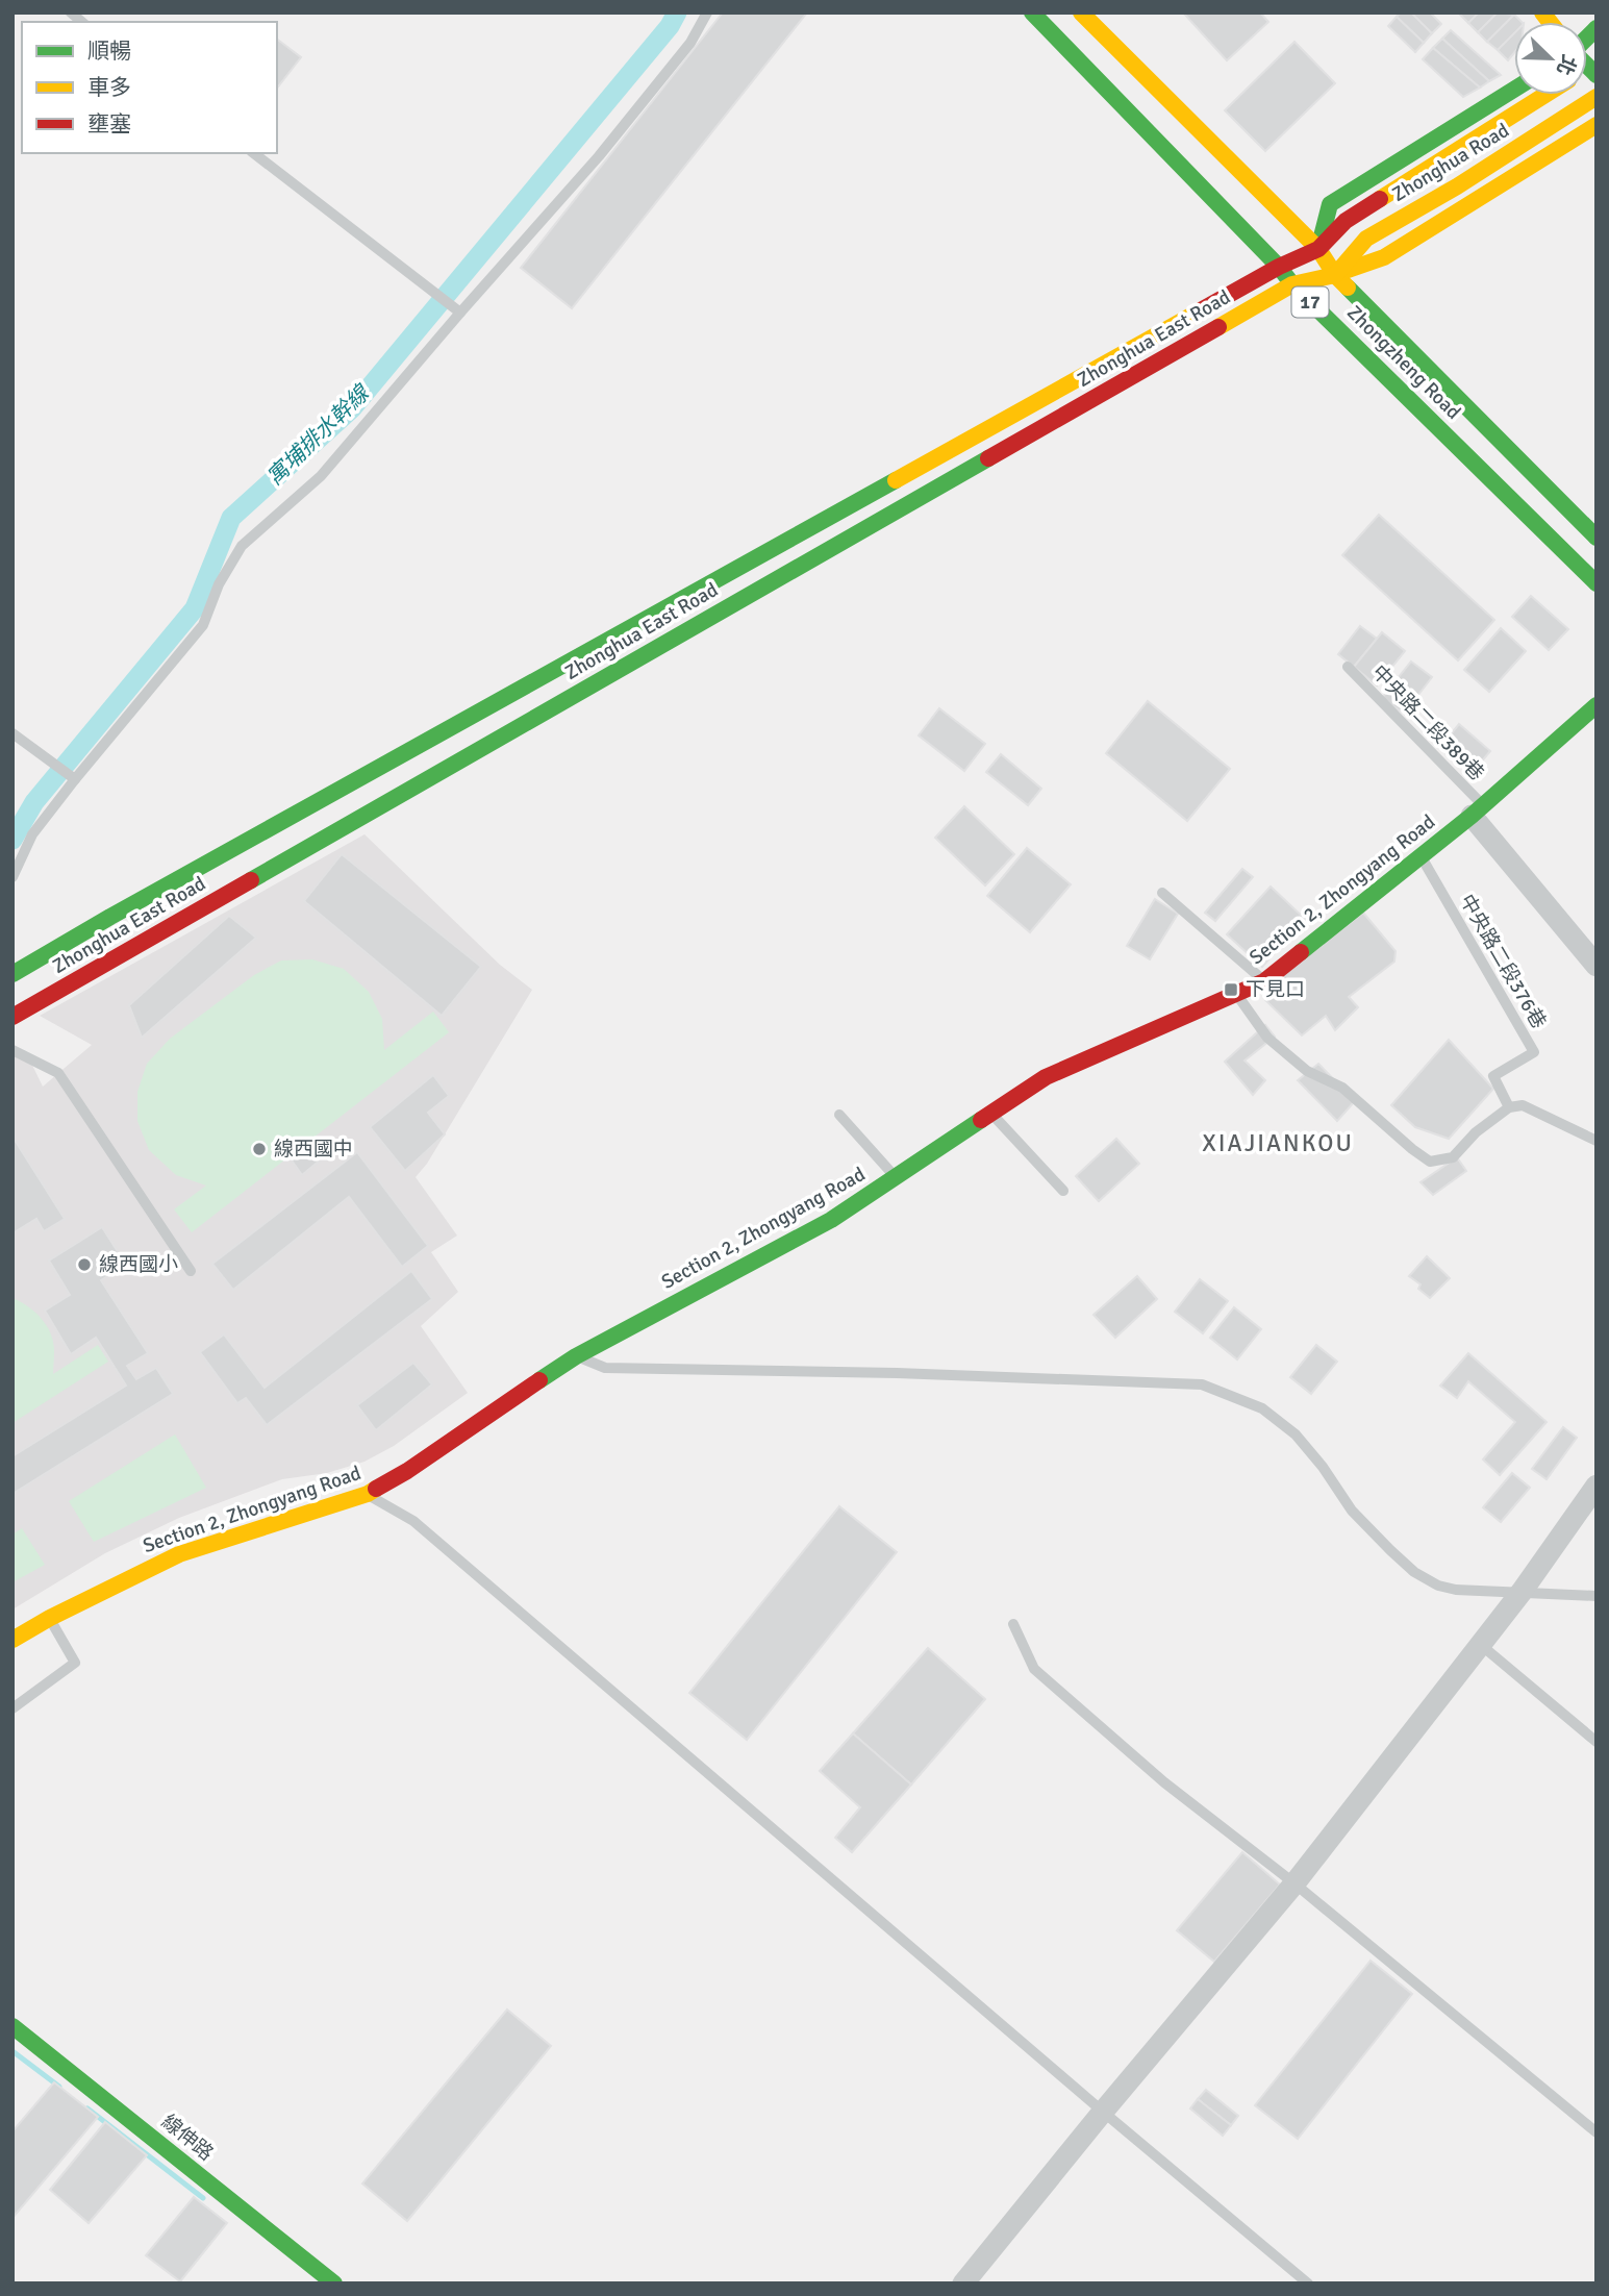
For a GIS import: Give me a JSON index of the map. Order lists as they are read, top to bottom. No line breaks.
{"streets":{"main road":["Zhonghua Road","17","Zhonghua East Road","Zhongzheng Road","Section 2, Zhongyang Road","線伸路"],"lane":["中央路二段389巷","中央路二段376巷"]},"crossings":[["Zhonghua Road","Zhonghua East Road"],["Zhonghua Road","Zhongzheng Road"],["Zhonghua East Road","Zhongzheng Road"],["中央路二段389巷","Section 2, Zhongyang Road"],["Section 2, Zhongyang Road","中央路二段376巷"]],"districts":["XIAJIANKOU"],"water":["寓埔排水幹線"],"places":{"transit":["下見口"],"other":["線西國中","線西國小"]},"legend":["順暢","車多","壅塞"],"north":"bottom right"}
